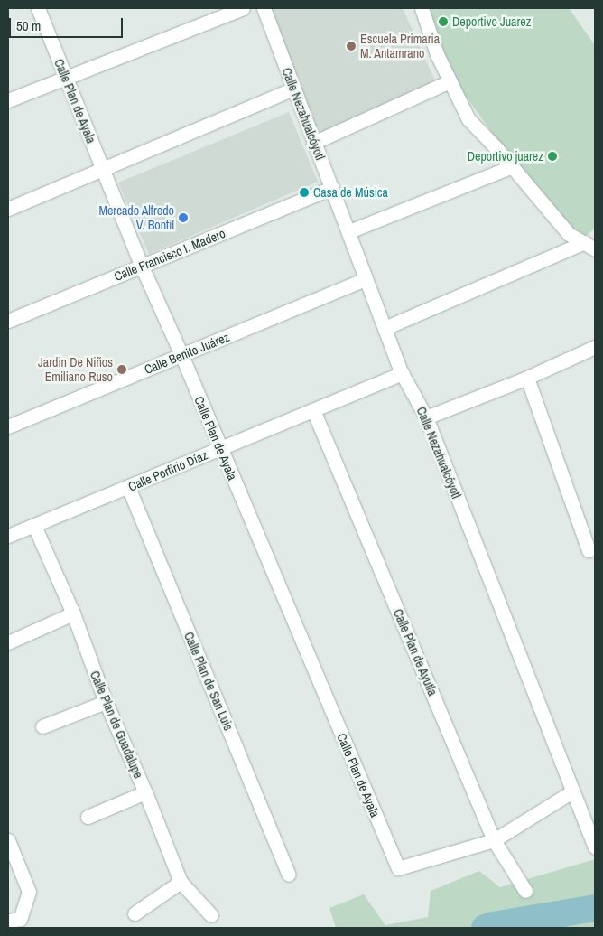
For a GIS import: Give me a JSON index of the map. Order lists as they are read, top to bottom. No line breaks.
{"streets":{"street":["Calle Plan de Ayala","Calle Nezahualcóyotl","Calle Francisco I. Madero","Calle Benito Juárez","Calle Porfirio Díaz","Calle Plan de Ayutla","Calle Plan de San Luis","Calle Plan de Guadalupe"]},"crossings":[["Calle Plan de Ayala","Calle Francisco I. Madero"],["Calle Plan de Ayala","Calle Benito Juárez"],["Calle Plan de Ayala","Calle Porfirio Díaz"],["Calle Plan de Ayala","Calle Plan de Ayutla"],["Calle Nezahualcóyotl","Calle Francisco I. Madero"],["Calle Nezahualcóyotl","Calle Benito Juárez"],["Calle Nezahualcóyotl","Calle Porfirio Díaz"],["Calle Porfirio Díaz","Calle Plan de Ayutla"],["Calle Porfirio Díaz","Calle Plan de San Luis"],["Calle Porfirio Díaz","Calle Plan de Guadalupe"]],"places":["Deportivo Juarez","Escuela Primaria M. Antamrano","Deportivo juarez","Casa de Música","Mercado Alfredo V. Bonfil","Jardin De Niños Emiliano Ruso"],"scale_bar":"50 m"}
